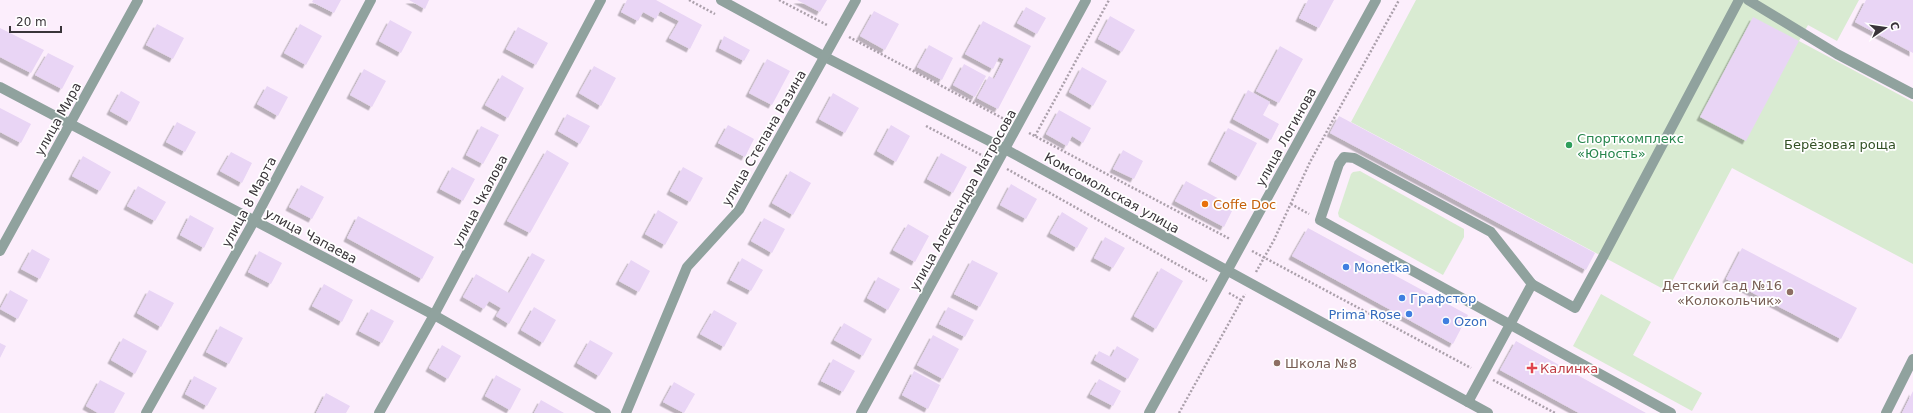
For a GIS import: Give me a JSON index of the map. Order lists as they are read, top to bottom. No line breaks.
{"streets":{"street":["улица Мира","улица Логинова","улица Степана Разина","Комсомольская улица","улица Александра Матросова","улица Чкалова","улица 8 Марта","улица Чапаева"]},"crossings":[["улица Мира","улица Чапаева"],["улица Логинова","Комсомольская улица"],["улица Степана Разина","Комсомольская улица"],["Комсомольская улица","улица Александра Матросова"],["улица Чкалова","улица Чапаева"],["улица 8 Марта","улица Чапаева"]],"parks":["Берёзовая роща"],"places":{"other":["Спорткомплекс «Юность»","Coffe Doc","Monetka","Детский сад №16 «Колокольчик»","Графстор","Prima Rose","Ozon","Школа №8"],"health":["Калинка"]},"scale_bar":"20 m","north":"right"}
